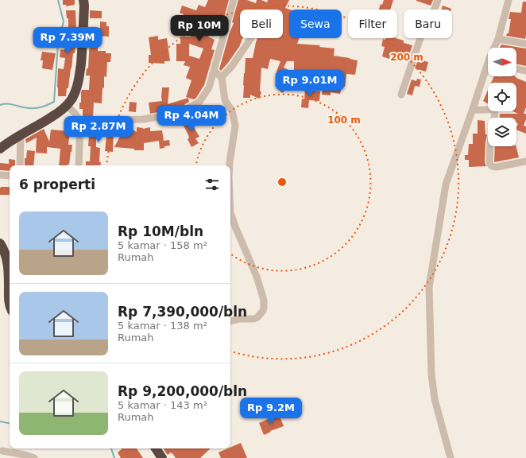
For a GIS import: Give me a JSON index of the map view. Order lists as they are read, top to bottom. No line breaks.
{"north":"right","page":{"chip":["Beli","Sewa","Filter","Baru"],"price":["Rp 10M","Rp 7.39M","Rp 9.01M","Rp 4.04M","Rp 2.87M","Rp 9.2M"],"heading":"6 properti","list":[{"name":"Rp 10M/bln","note":"5 kamar · 158 m² · Rumah"},{"name":"Rp 7,390,000/bln","note":"5 kamar · 138 m² · Rumah"},{"name":"Rp 9,200,000/bln","note":"5 kamar · 143 m² · Rumah"}]},"rings":["200 m","100 m"]}
